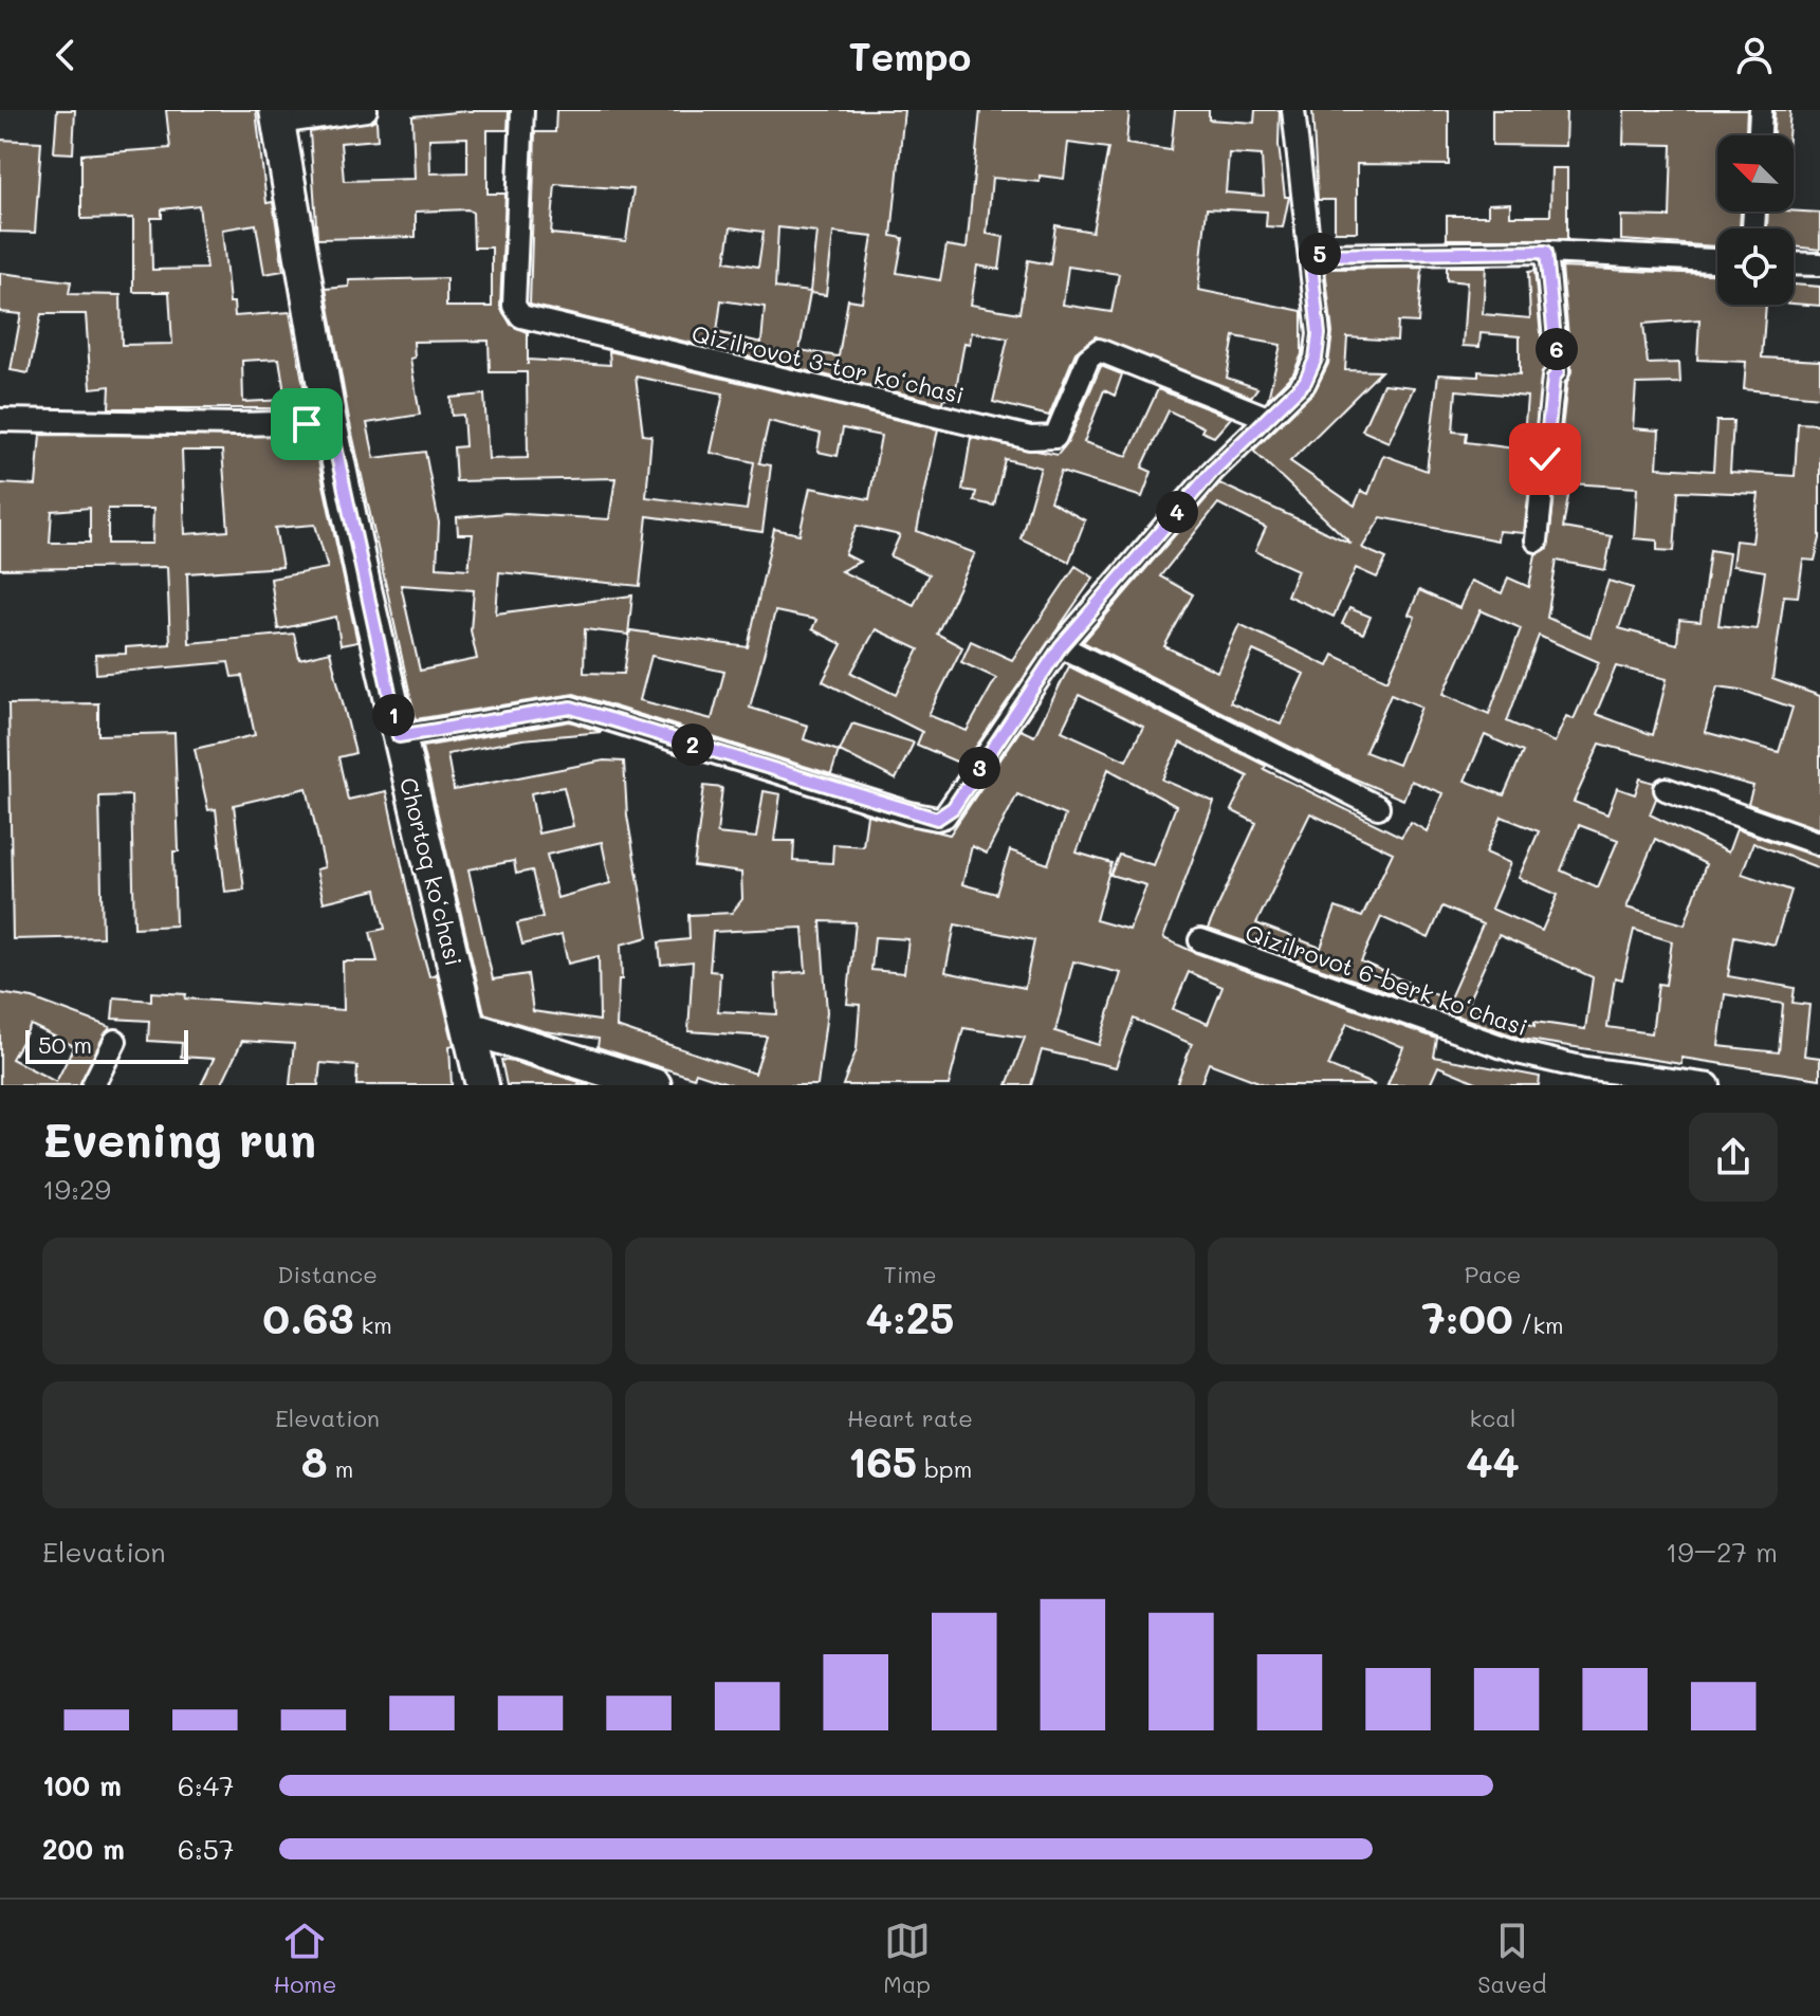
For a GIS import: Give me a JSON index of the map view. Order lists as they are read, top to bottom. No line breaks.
{"streets":{"main road":["Chortoq koʻchasi"],"street":["Qizilrovot 3-tor koʻchasi","Qizilrovot 6-berk koʻchasi"]},"scale_bar":"50 m","north":"top left","page":{"header":"Tempo","pins":["5","6","4","1","2","3"],"scale":"50 m","heading":["Evening run","19:29"],"stats":[["Distance","0.63 km"],["Time","4:25"],["Pace","7:00 /km"],["Elevation","8 m"],["Heart rate","165 bpm"],["kcal","44"]],"chart":["Elevation","19–27 m"],"list":[{"name":"100 m","note":"6:47"},{"name":"200 m","note":"6:57"}],"tabs":["Home","Map","Saved"]}}
